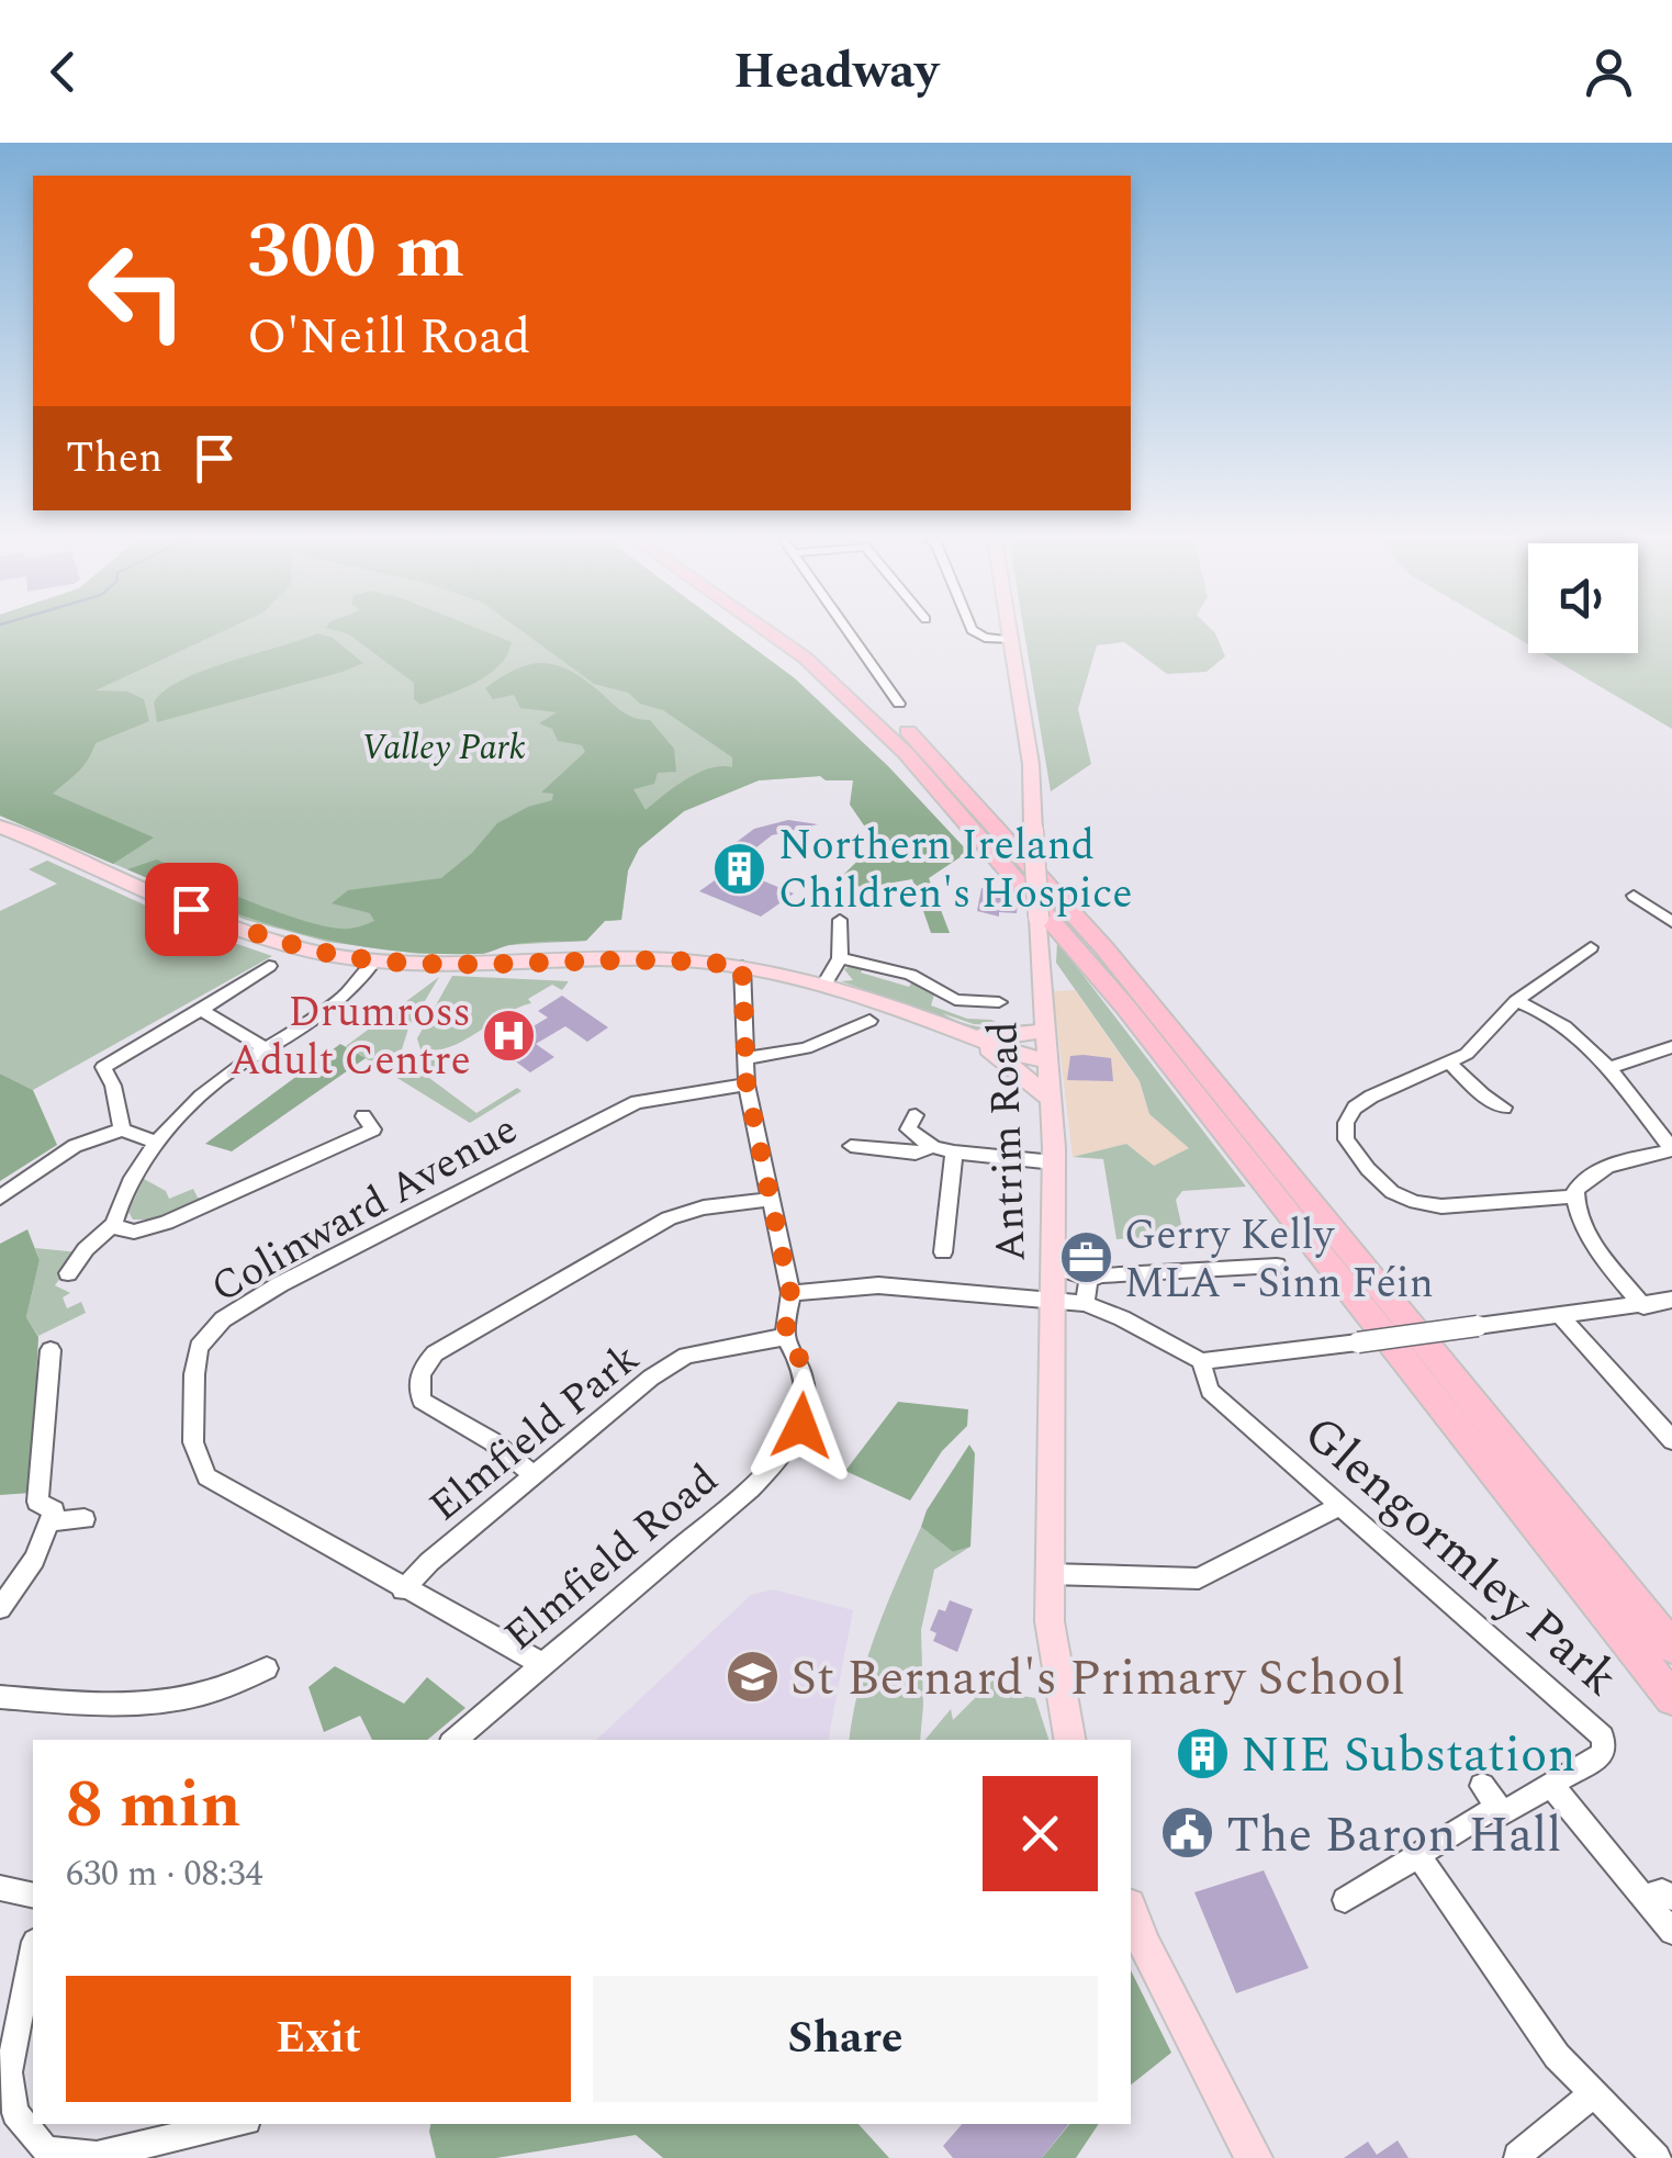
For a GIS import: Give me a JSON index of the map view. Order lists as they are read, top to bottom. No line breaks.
{"streets":{"main road":["Antrim Road"],"street":["Colinward Avenue","Elmfield Park","Glengormley Park","Elmfield Road"]},"crossings":[["Colinward Avenue","Elmfield Park"],["Colinward Avenue","Elmfield Road"],["Elmfield Park","Elmfield Road"]],"parks":["Valley Park"],"places":{"building":["Northern Ireland Children's Hospice","NIE Substation"],"hospital":["Drumross Adult Centre"],"office":["Gerry Kelly MLA - Sinn Féin"],"school or university":["St Bernard's Primary School"],"public building":["The Baron Hall"]},"page":{"header":"Headway","turn":["300 m","O'Neill Road"],"then":"Then","heading":["8 min","630 m · 08:34"],"buttons":["Exit","Share"]}}
